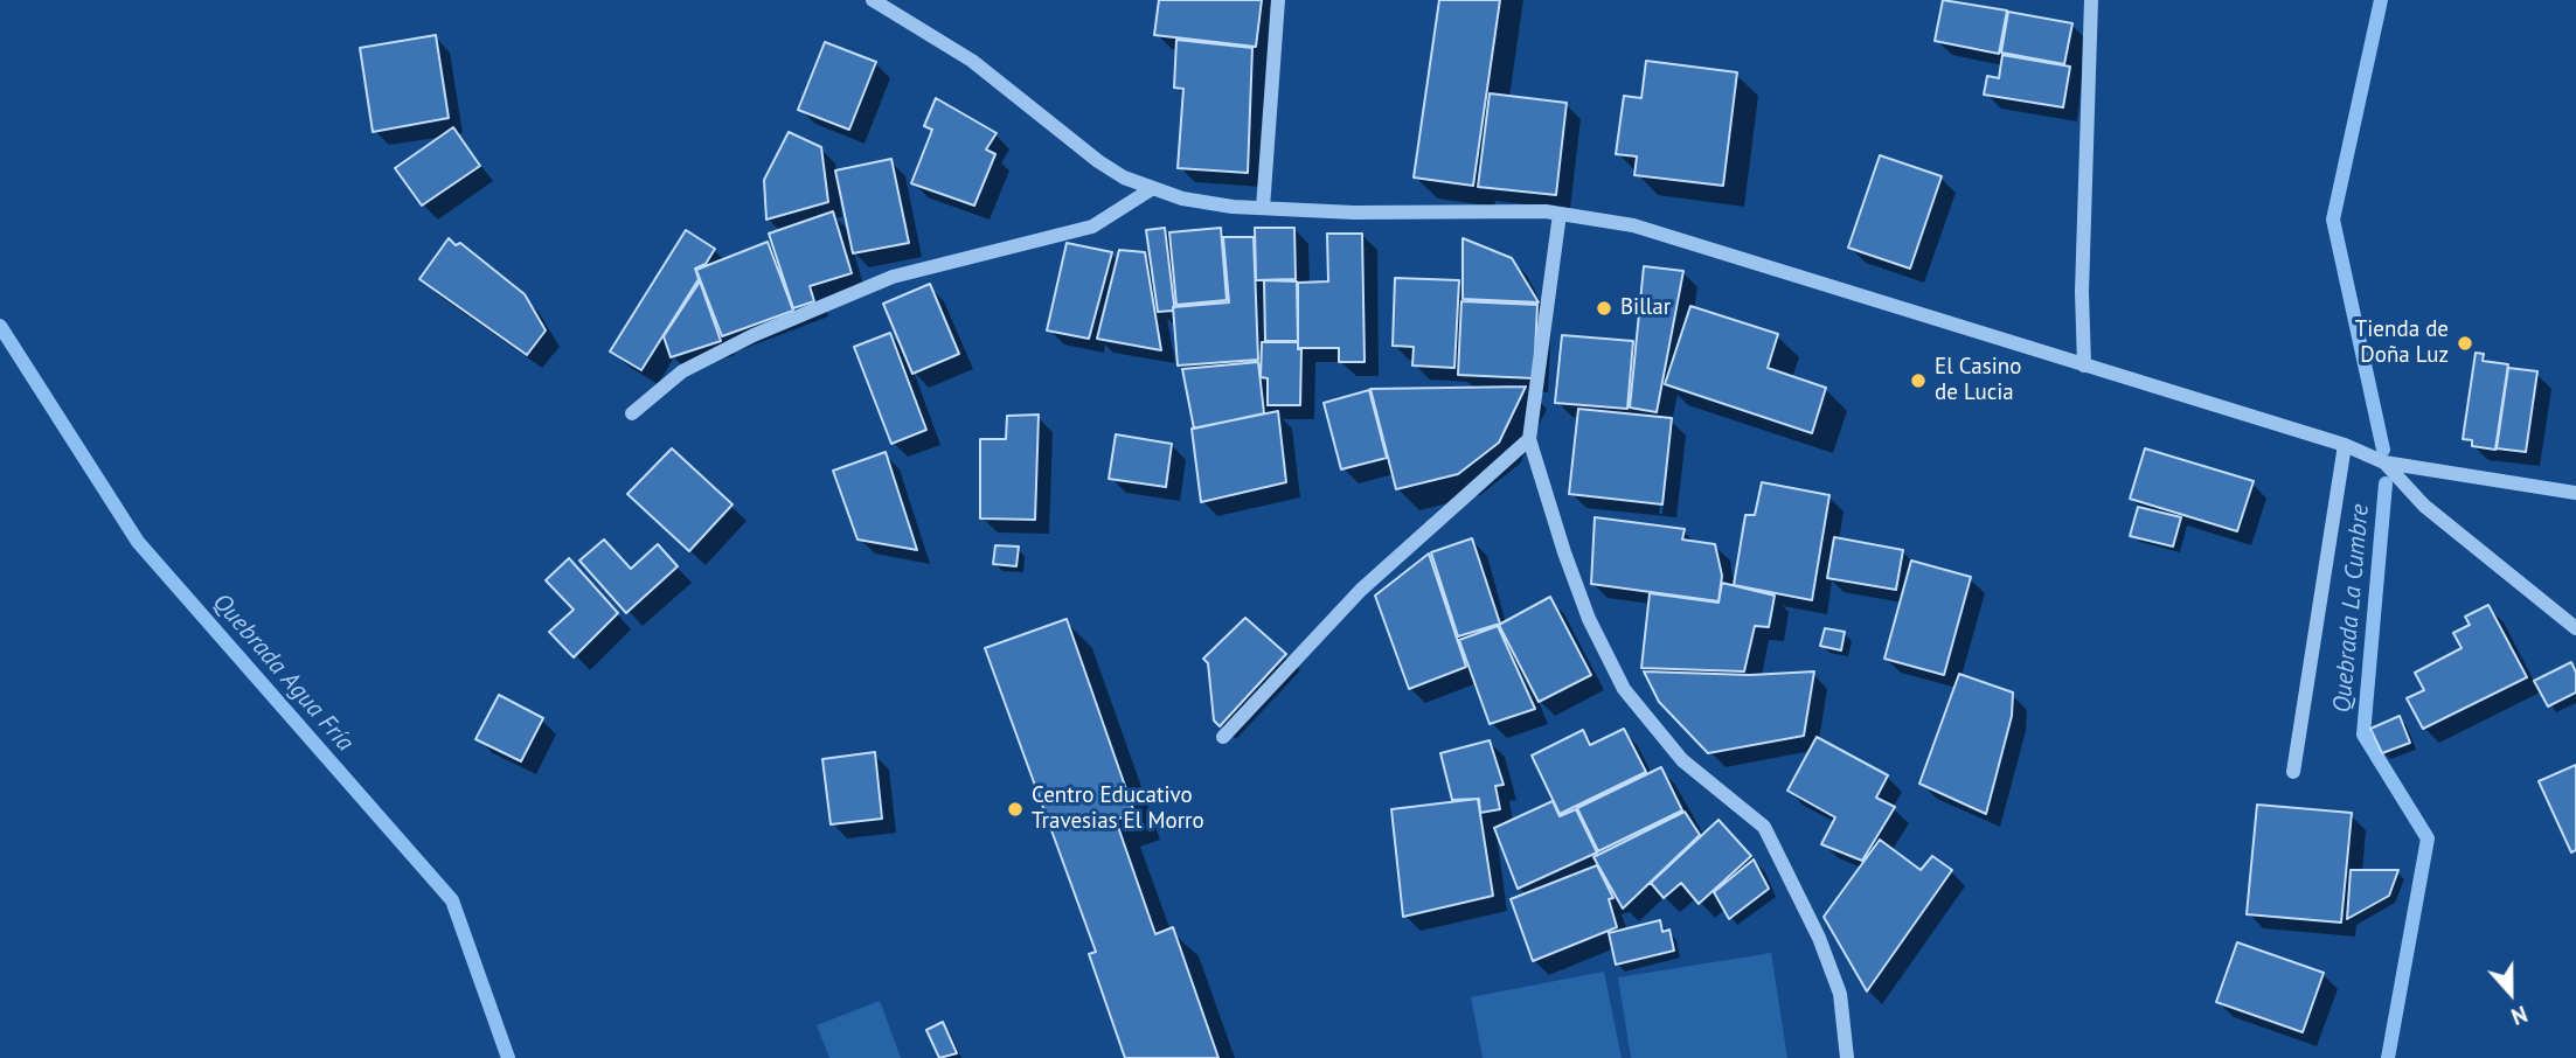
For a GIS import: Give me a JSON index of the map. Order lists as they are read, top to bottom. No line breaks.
{"water":["Quebrada La Cumbre","Quebrada Agua Fría"],"places":["Billar","Tienda de Doña Luz","El Casino de Lucia","Centro Educativo Travesias El Morro"],"north":"bottom"}
